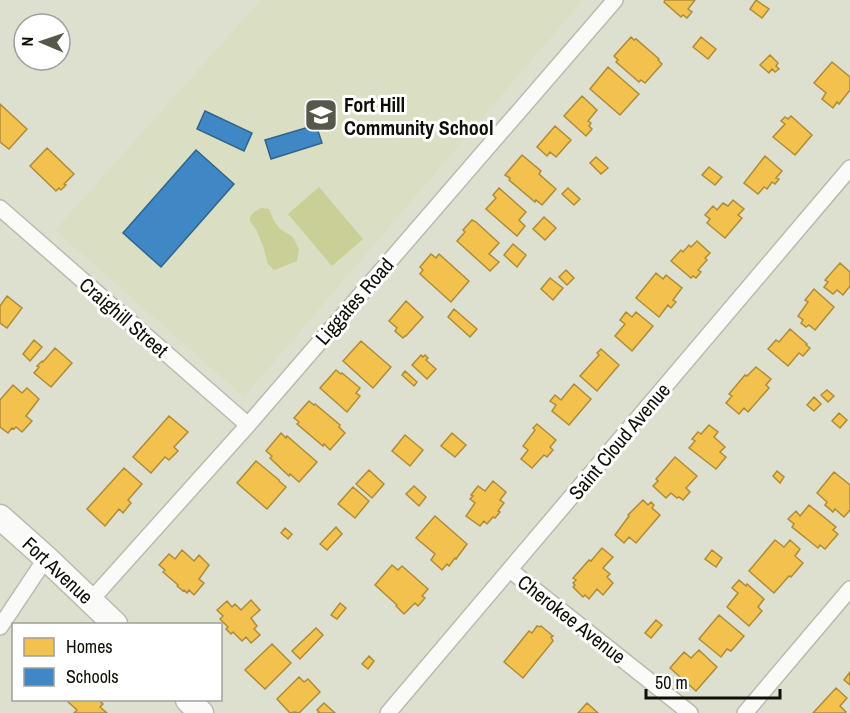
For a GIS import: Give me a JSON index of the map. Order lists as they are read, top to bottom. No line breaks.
{"streets":{"main road":["Fort Avenue"],"street":["Liggates Road","Craighill Street","Saint Cloud Avenue","Cherokee Avenue"]},"crossings":[["Liggates Road","Craighill Street"],["Liggates Road","Fort Avenue"],["Saint Cloud Avenue","Cherokee Avenue"]],"places":{"school or university":["Fort Hill Community School"]},"legend":["Homes","Schools"],"scale_bar":"50 m","north":"left"}
